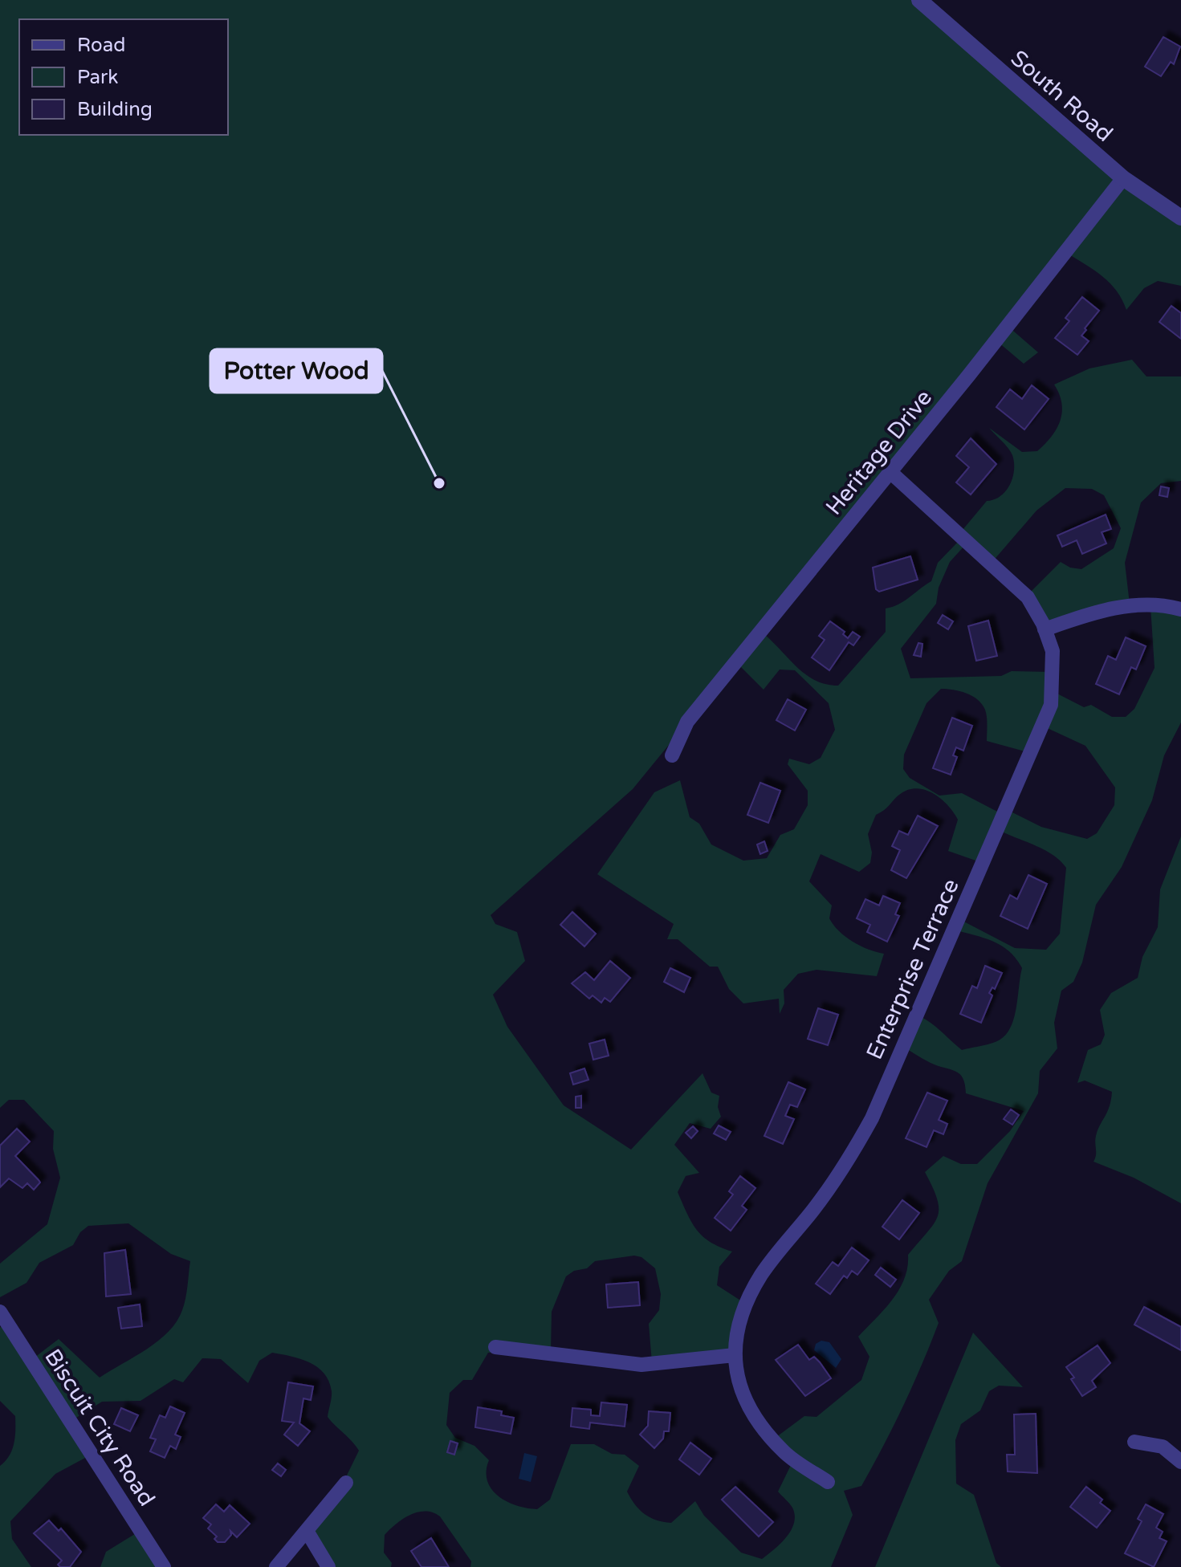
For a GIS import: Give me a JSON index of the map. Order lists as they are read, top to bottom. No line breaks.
{"streets":{"street":["South Road","Heritage Drive","Enterprise Terrace","Biscuit City Road"]},"crossings":[["South Road","Heritage Drive"],["Heritage Drive","Enterprise Terrace"]],"places":["Potter Wood"],"legend":["Road","Park","Building"]}
